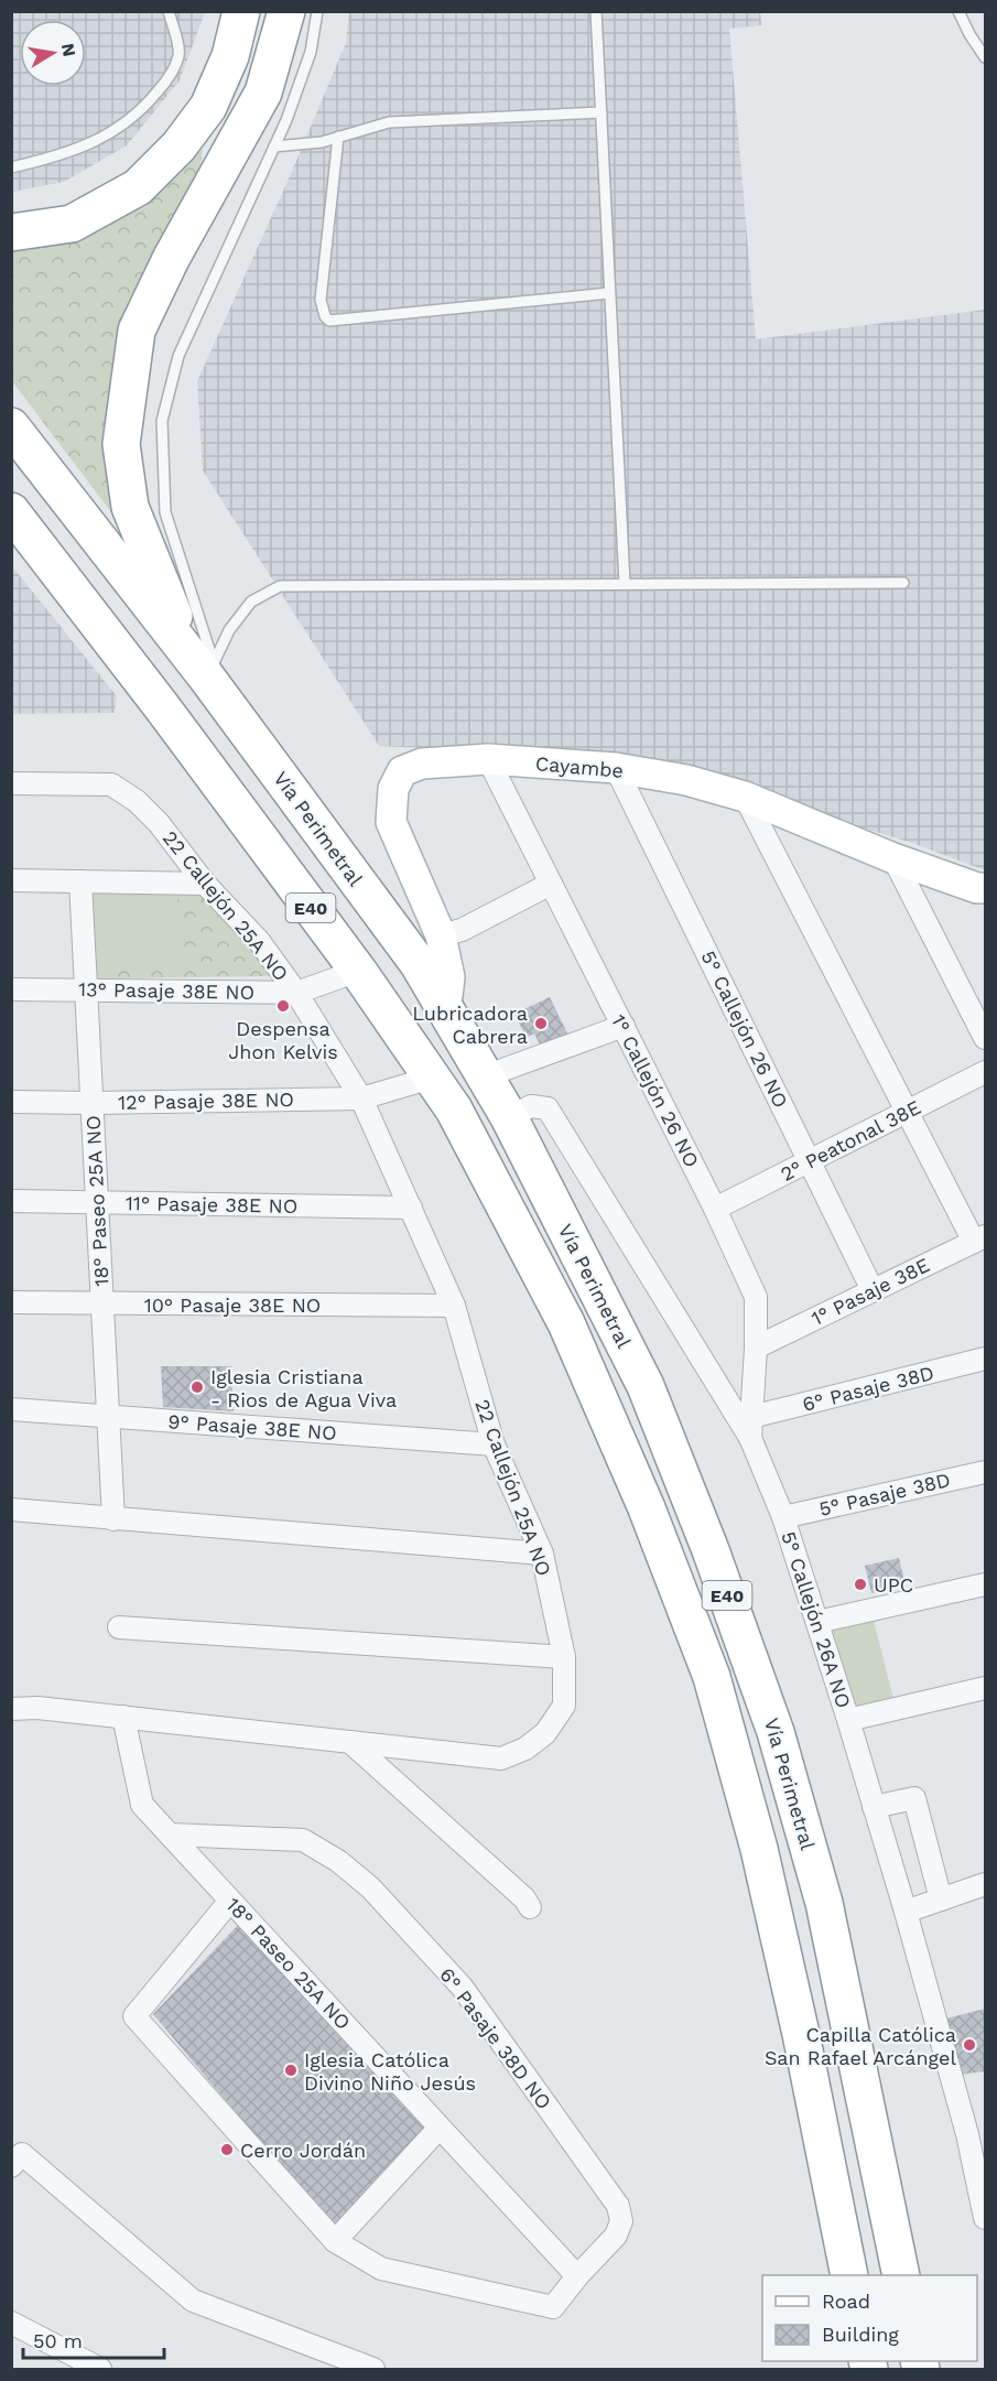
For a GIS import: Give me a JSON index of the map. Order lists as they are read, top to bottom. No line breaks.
{"streets":{"highway":["Vía Perimetral","E40"],"street":["Cayambe","22 Callejón 25A NO","13° Pasaje 38E NO","5° Callejón 26 NO","1° Callejón 26 NO","12° Pasaje 38E NO","2° Peatonal 38E","18° Paseo 25A NO","11° Pasaje 38E NO","1° Pasaje 38E","10° Pasaje 38E NO","6° Pasaje 38D","9° Pasaje 38E NO","5° Pasaje 38D","5° Callejón 26A NO","6° Pasaje 38D NO"]},"crossings":[["Cayambe","Vía Perimetral"],["Cayambe","5° Callejón 26 NO"],["Cayambe","1° Callejón 26 NO"],["Vía Perimetral","5° Callejón 26A NO"],["22 Callejón 25A NO","13° Pasaje 38E NO"],["22 Callejón 25A NO","12° Pasaje 38E NO"],["22 Callejón 25A NO","18° Paseo 25A NO"],["22 Callejón 25A NO","11° Pasaje 38E NO"],["22 Callejón 25A NO","10° Pasaje 38E NO"],["22 Callejón 25A NO","9° Pasaje 38E NO"],["E40","13° Pasaje 38E NO"],["E40","12° Pasaje 38E NO"],["13° Pasaje 38E NO","18° Paseo 25A NO"],["5° Callejón 26 NO","2° Peatonal 38E"],["5° Callejón 26 NO","1° Pasaje 38E"],["1° Callejón 26 NO","2° Peatonal 38E"],["1° Callejón 26 NO","1° Pasaje 38E"],["1° Callejón 26 NO","6° Pasaje 38D"],["1° Callejón 26 NO","5° Callejón 26A NO"],["12° Pasaje 38E NO","18° Paseo 25A NO"],["18° Paseo 25A NO","11° Pasaje 38E NO"],["18° Paseo 25A NO","10° Pasaje 38E NO"],["18° Paseo 25A NO","9° Pasaje 38E NO"],["18° Paseo 25A NO","6° Pasaje 38D NO"],["6° Pasaje 38D","5° Callejón 26A NO"],["5° Pasaje 38D","5° Callejón 26A NO"]],"places":["Despensa Jhon Kelvis","Lubricadora Cabrera","Iglesia Cristiana - Rios de Agua Viva","UPC","Capilla Católica San Rafael Arcángel","Iglesia Católica Divino Niño Jesús","Cerro Jordán"],"legend":["Road","Building"],"scale_bar":"50 m","north":"right"}
